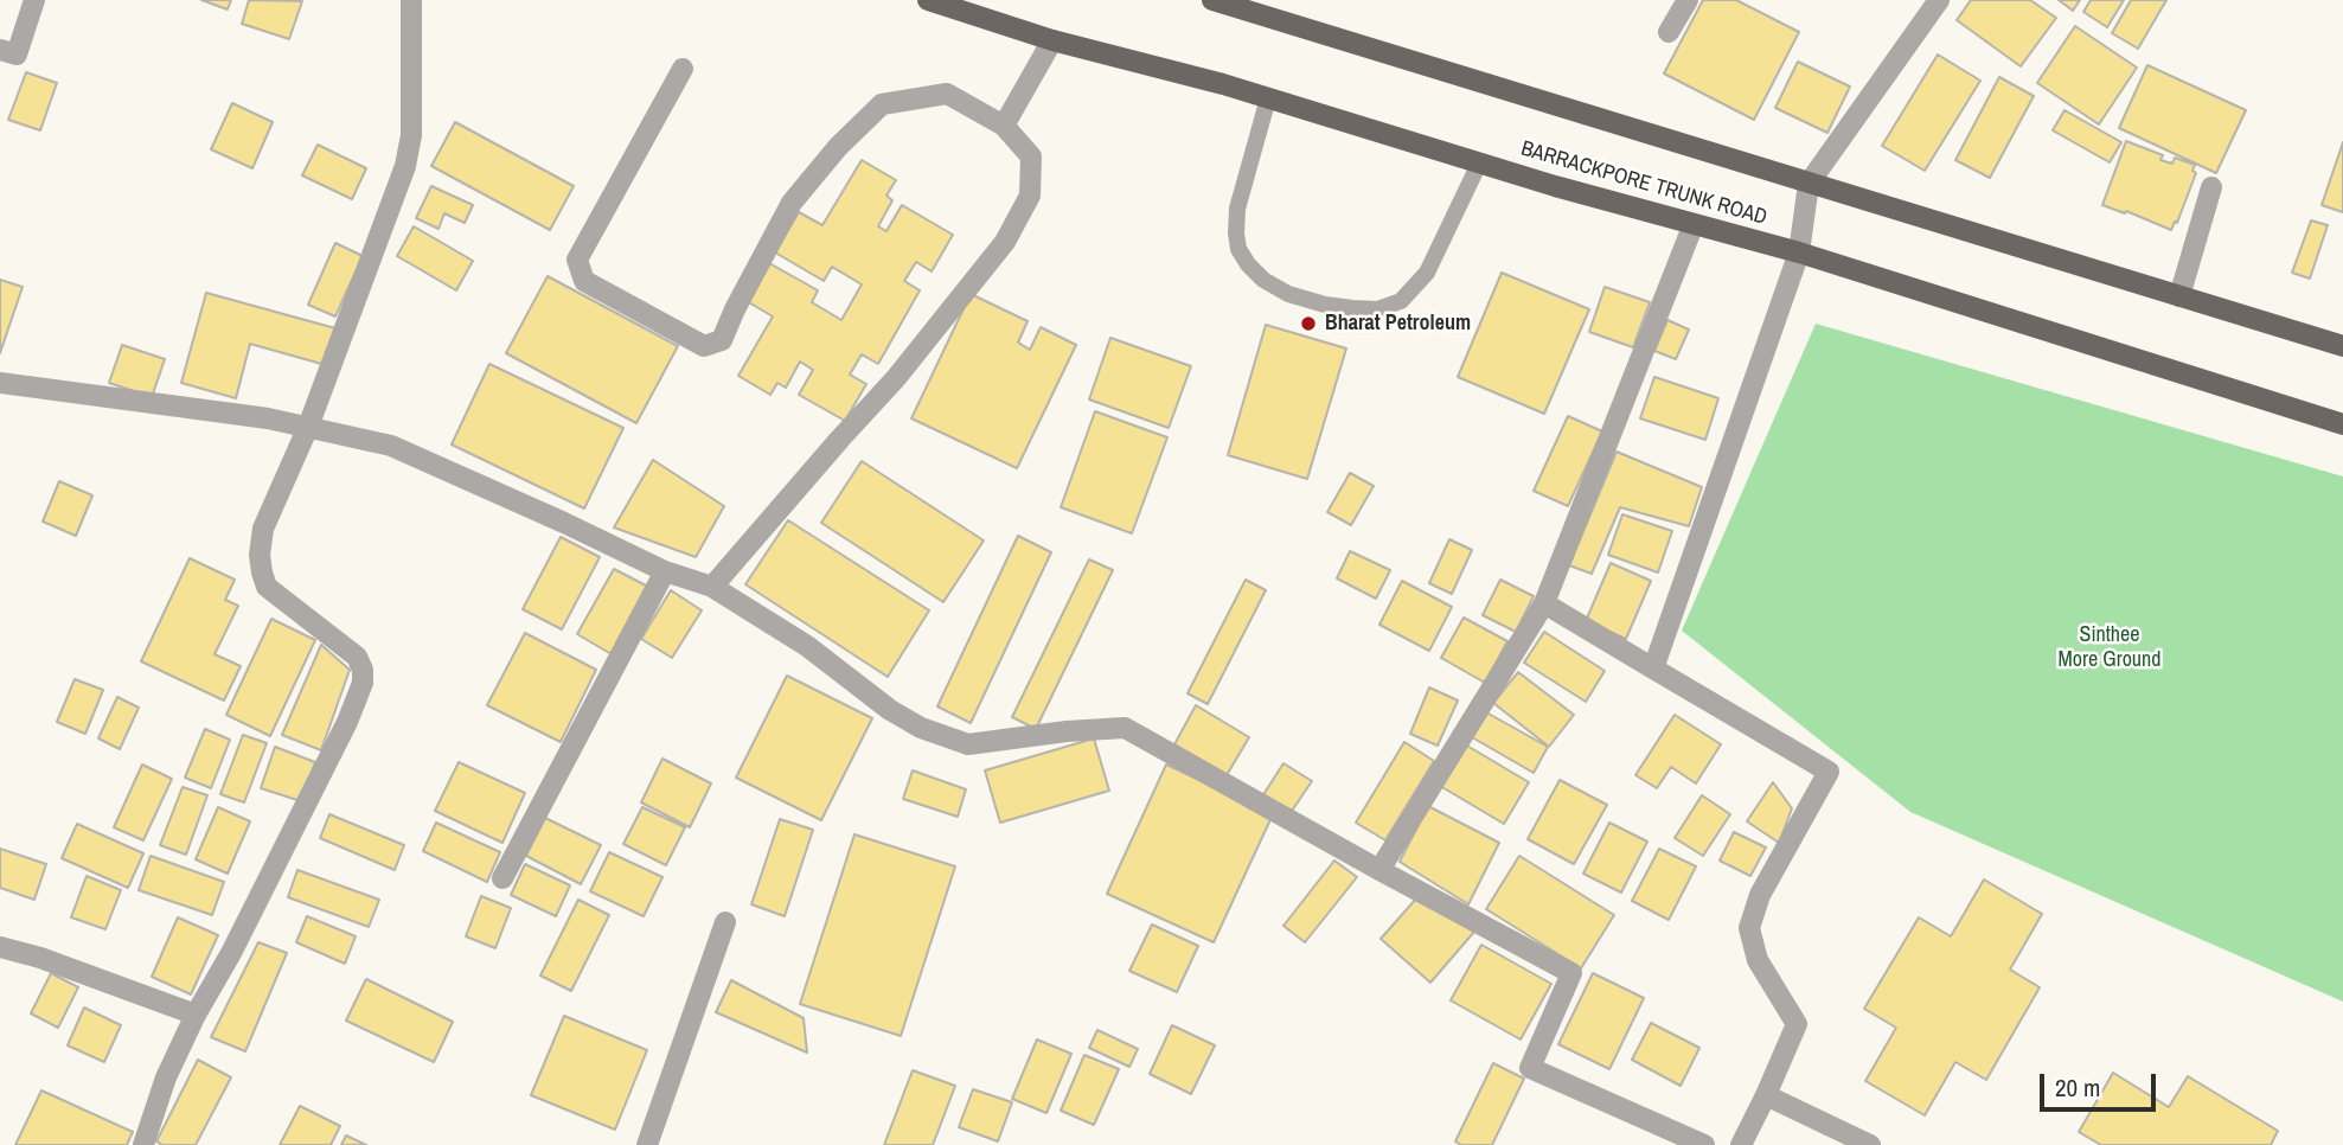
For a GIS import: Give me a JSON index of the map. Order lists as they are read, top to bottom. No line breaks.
{"streets":{"main road":["BARRACKPORE TRUNK ROAD"]},"parks":["Sinthee More Ground"],"places":["Bharat Petroleum"],"scale_bar":"20 m"}
